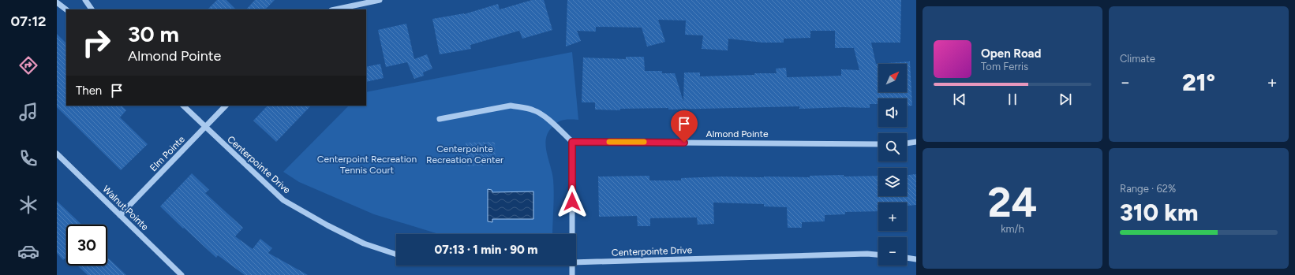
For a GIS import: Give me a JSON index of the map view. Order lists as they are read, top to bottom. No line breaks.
{"streets":{"street":["Almond Pointe","Elm Pointe","Centerpointe Drive","Walnut Pointe"]},"crossings":[["Elm Pointe","Centerpointe Drive"],["Elm Pointe","Walnut Pointe"]],"parks":["Centerpointe Recreation Center","Centerpoint Recreation Tennis Court"],"north":"top right","page":{"tabs":"07:12","tile":["Climate",["24","km/h"],["Range · 62%","310 km"]],"turn":["30 m","Almond Pointe"],"song":["Open Road","Tom Ferris"],"map_buttons":["+","−"],"heat":["−","21°","+"],"then":"Then","limit":"30","trip":"07:13 · 1 min · 90 m"}}
